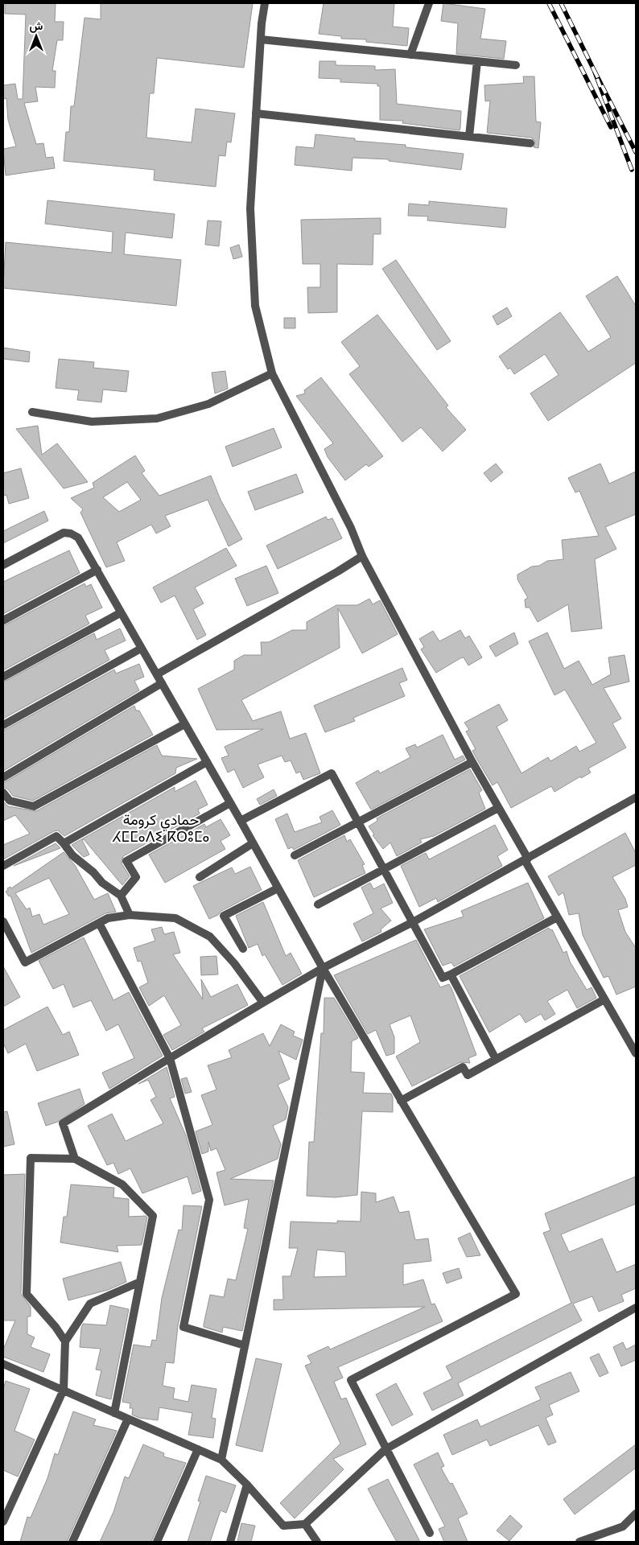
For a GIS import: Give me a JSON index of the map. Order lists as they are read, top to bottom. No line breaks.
{"districts":["حمادي كرومة ⵃⵎⵎⴰⴷⵉ ⴽⵔⵓⵎⴰ"],"north":"top"}
